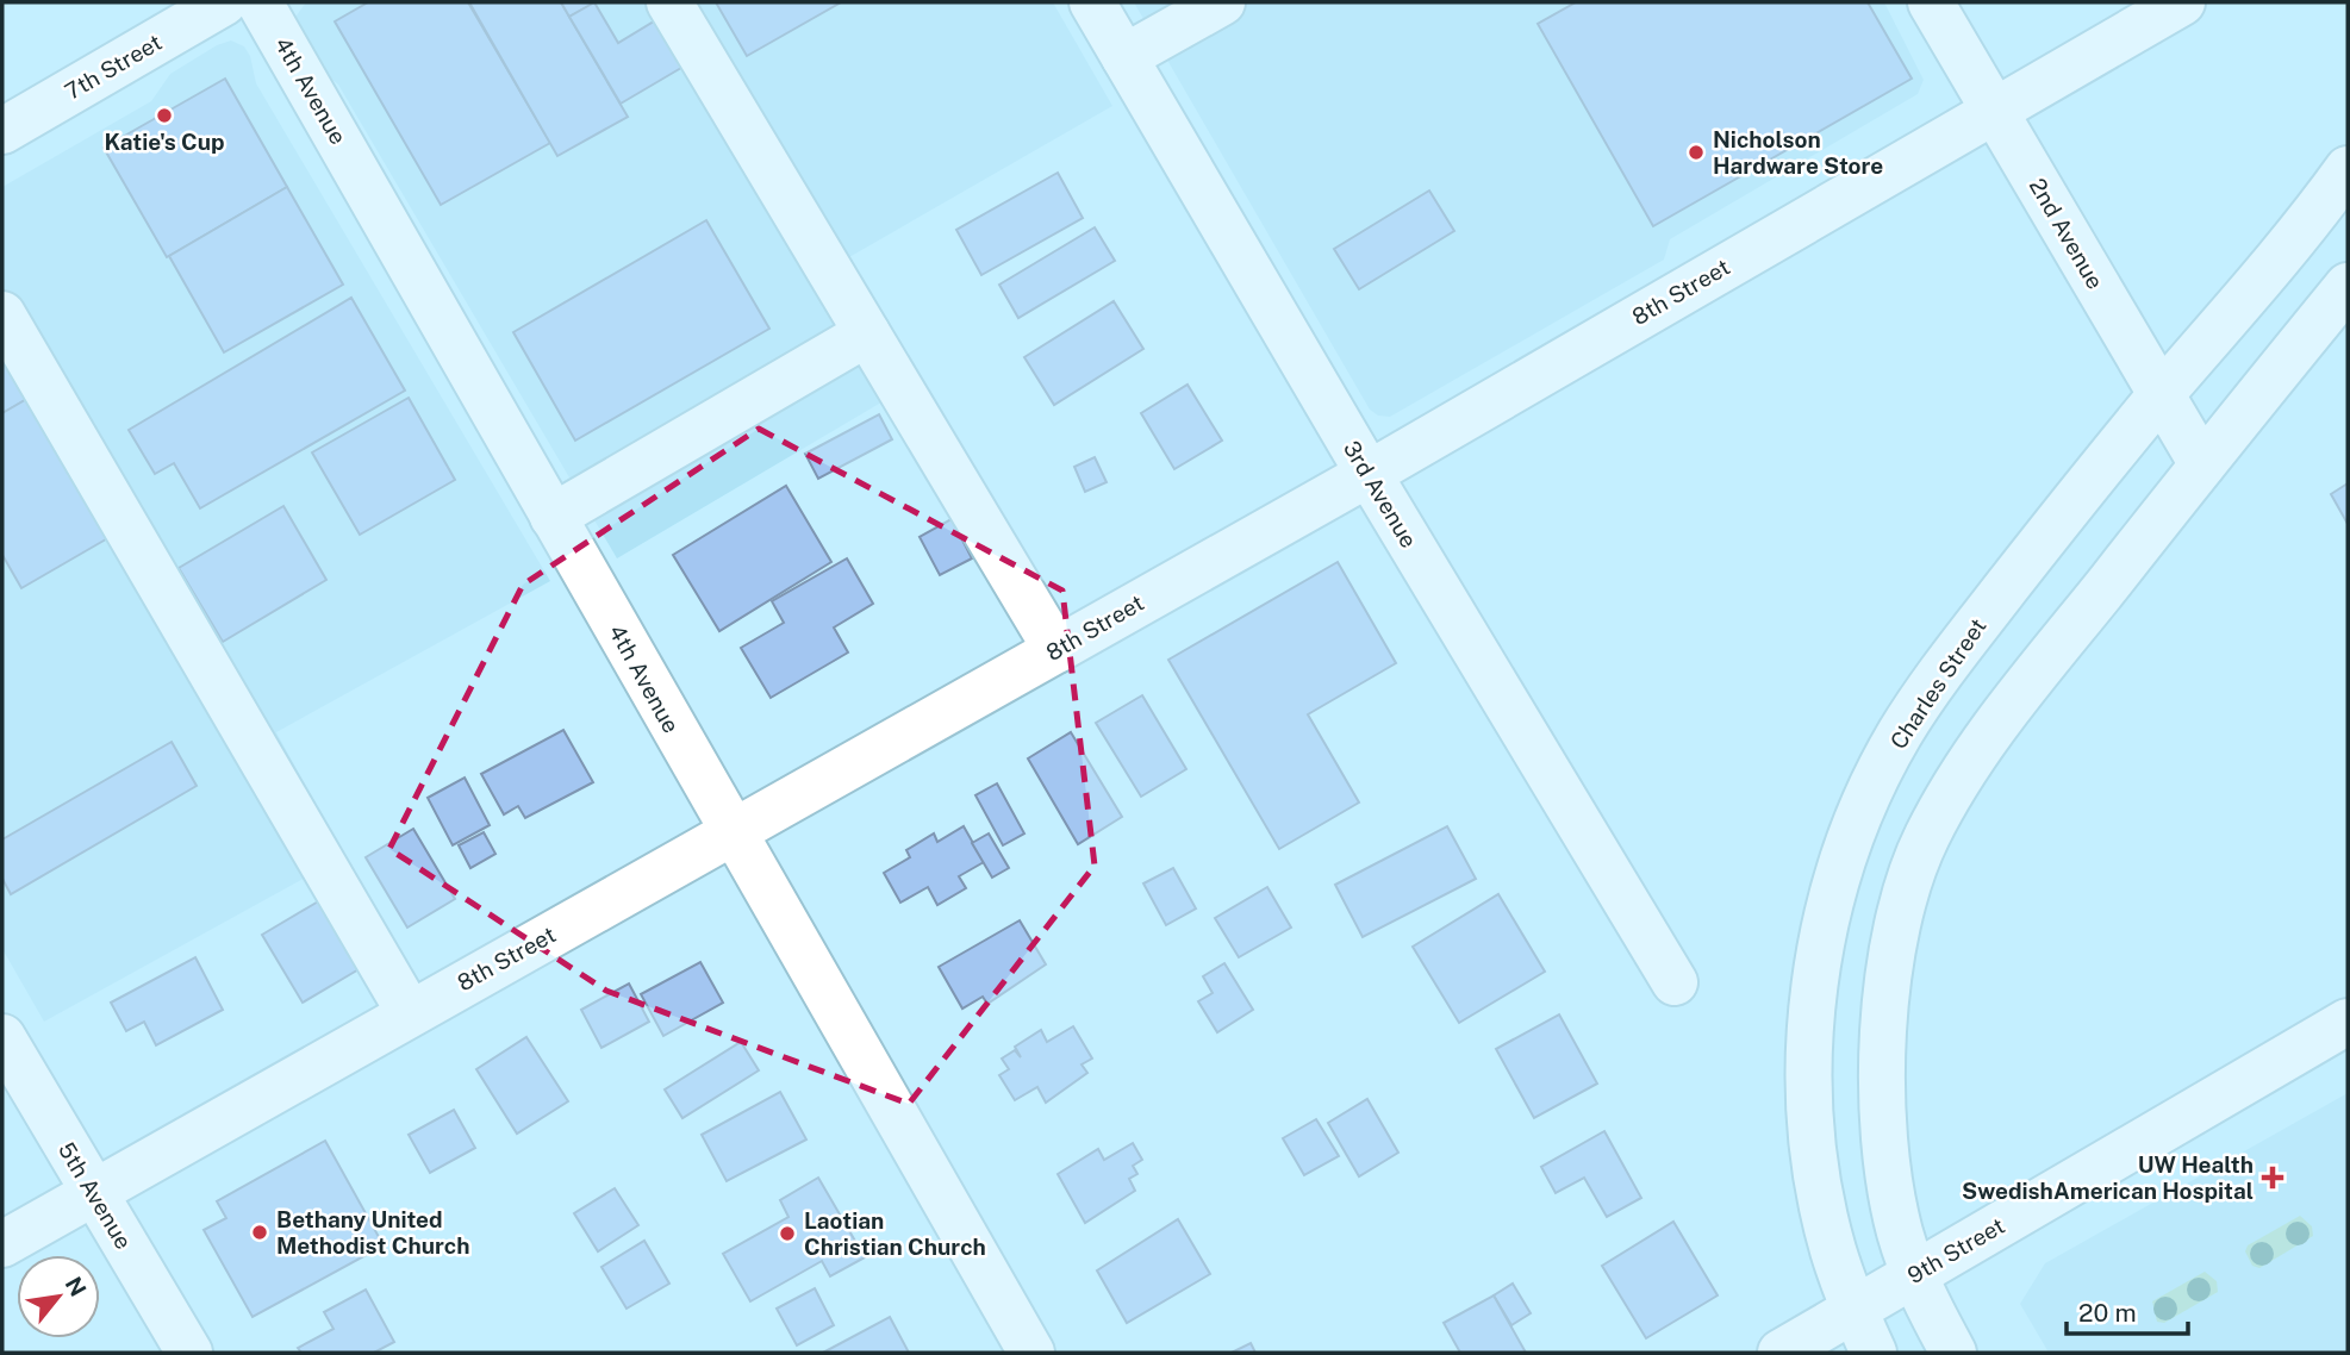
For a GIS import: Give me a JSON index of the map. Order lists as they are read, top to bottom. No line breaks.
{"streets":{"street":["7th Street","4th Avenue","2nd Avenue","8th Street","3rd Avenue","Charles Street","5th Avenue","9th Street"]},"crossings":[["4th Avenue","8th Street"],["2nd Avenue","8th Street"],["2nd Avenue","Charles Street"],["8th Street","3rd Avenue"],["8th Street","5th Avenue"],["Charles Street","9th Street"]],"places":{"other":["Katie's Cup","Nicholson Hardware Store","Bethany United Methodist Church","Laotian Christian Church"],"health":["UW Health SwedishAmerican Hospital"]},"scale_bar":"20 m","north":"top right"}
